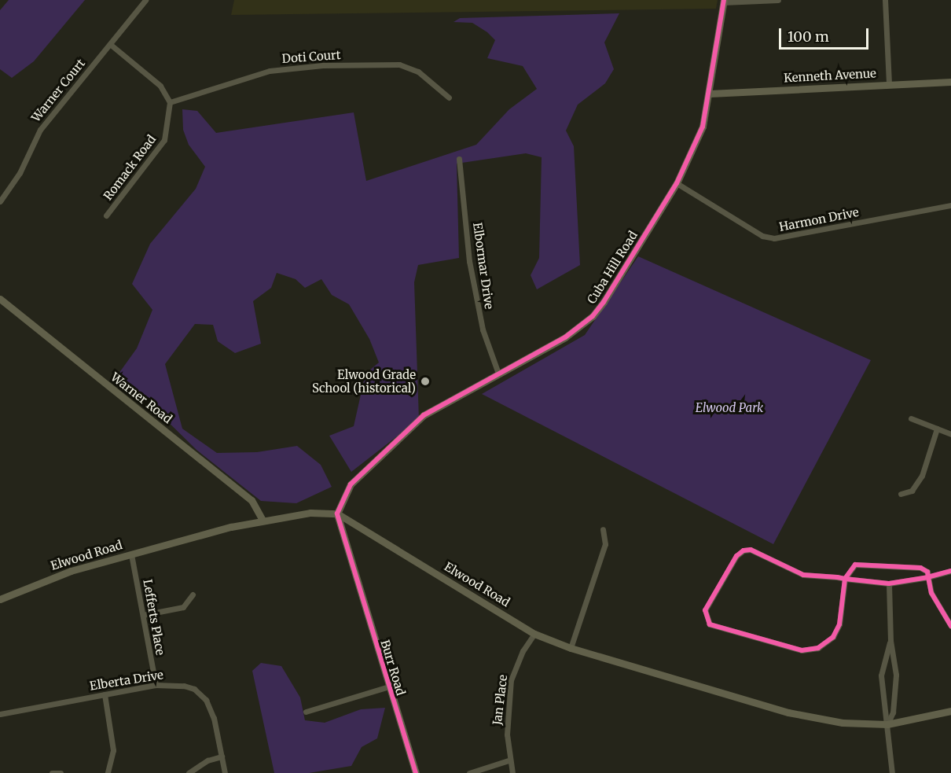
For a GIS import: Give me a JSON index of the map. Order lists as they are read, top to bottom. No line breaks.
{"streets":{"main road":["Kenneth Avenue","Cuba Hill Road","Warner Road","Elwood Road","Burr Road"],"street":["Doti Court","Warner Court","Romack Road","Harmon Drive","Elbormar Drive","Lefferts Place","Elberta Drive","Jan Place"]},"crossings":[["Doti Court","Romack Road"],["Kenneth Avenue","Cuba Hill Road"],["Harmon Drive","Cuba Hill Road"],["Elbormar Drive","Cuba Hill Road"],["Cuba Hill Road","Elwood Road"],["Cuba Hill Road","Burr Road"],["Warner Road","Elwood Road"],["Elwood Road","Lefferts Place"],["Elwood Road","Burr Road"],["Elwood Road","Jan Place"],["Lefferts Place","Elberta Drive"]],"parks":["Elwood Park"],"places":["Elwood Grade School (historical)"],"scale_bar":"100 m"}
